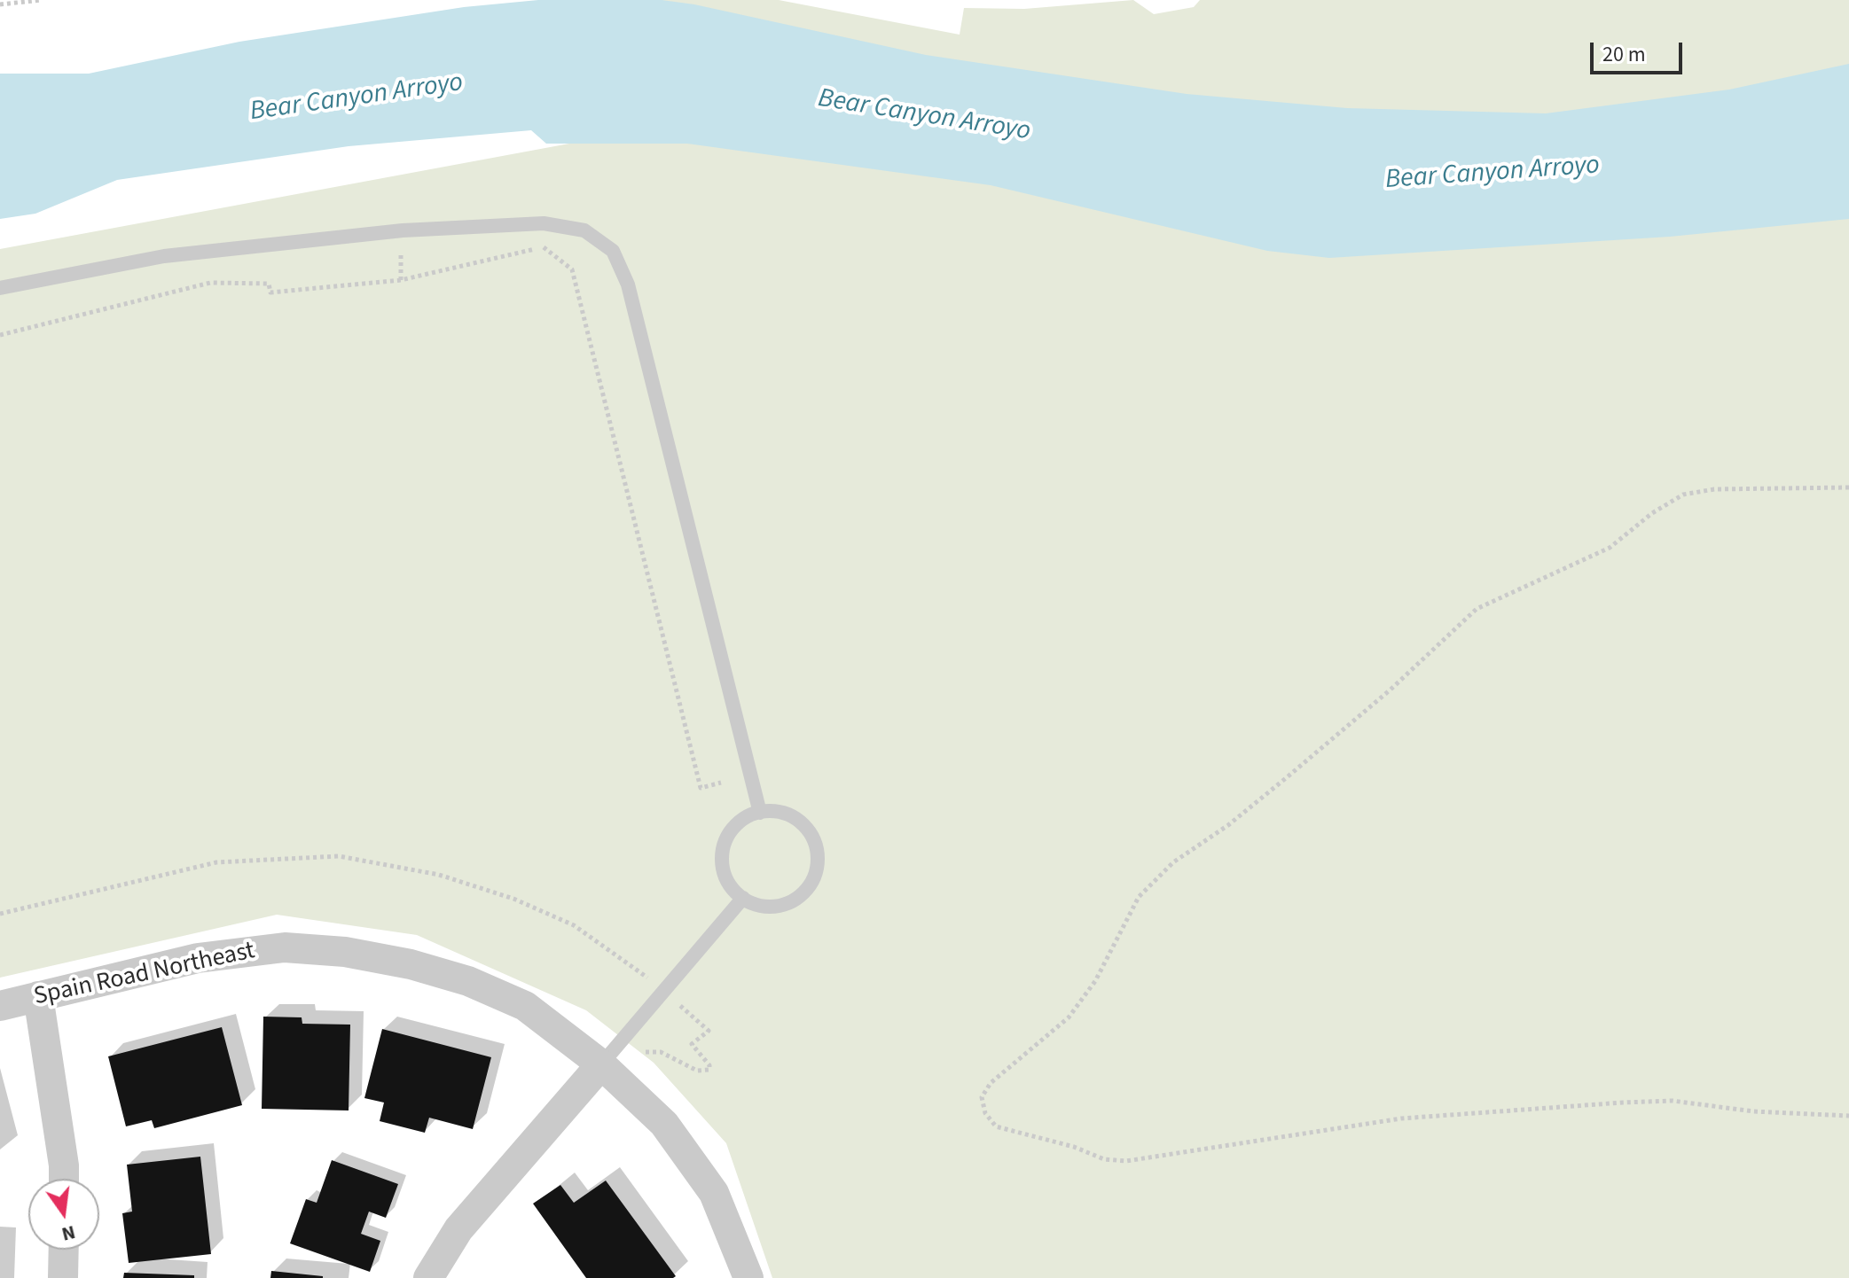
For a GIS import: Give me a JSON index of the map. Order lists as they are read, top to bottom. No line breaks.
{"streets":{"street":["Spain Road Northeast"]},"water":["Bear Canyon Arroyo"],"scale_bar":"20 m","north":"bottom"}
